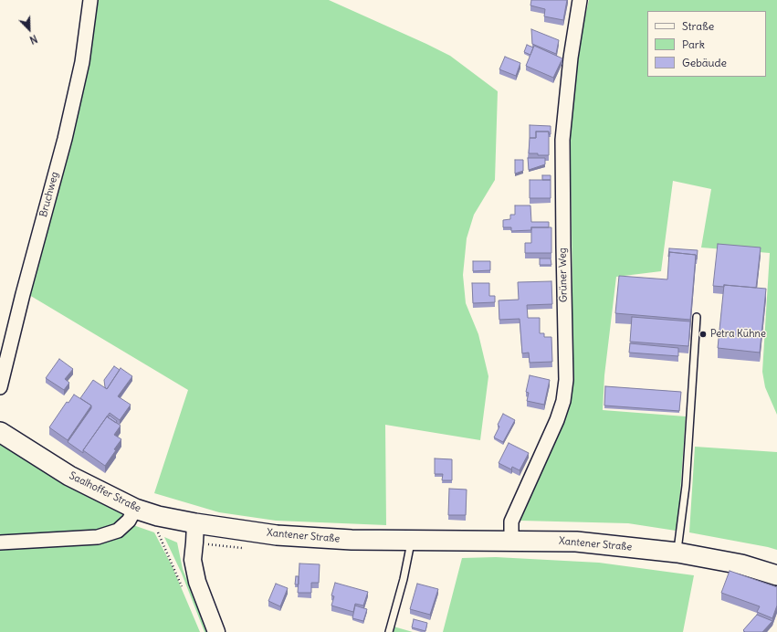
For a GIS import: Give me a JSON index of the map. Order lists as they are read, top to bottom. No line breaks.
{"streets":{"main road":["Saalhoffer Straße","Xantener Straße"],"street":["Bruchweg","Grüner Weg"]},"crossings":[["Grüner Weg","Xantener Straße"],["Saalhoffer Straße","Xantener Straße"]],"places":["Petra Kühne"],"legend":["Straße","Park","Gebäude"],"north":"bottom right"}
